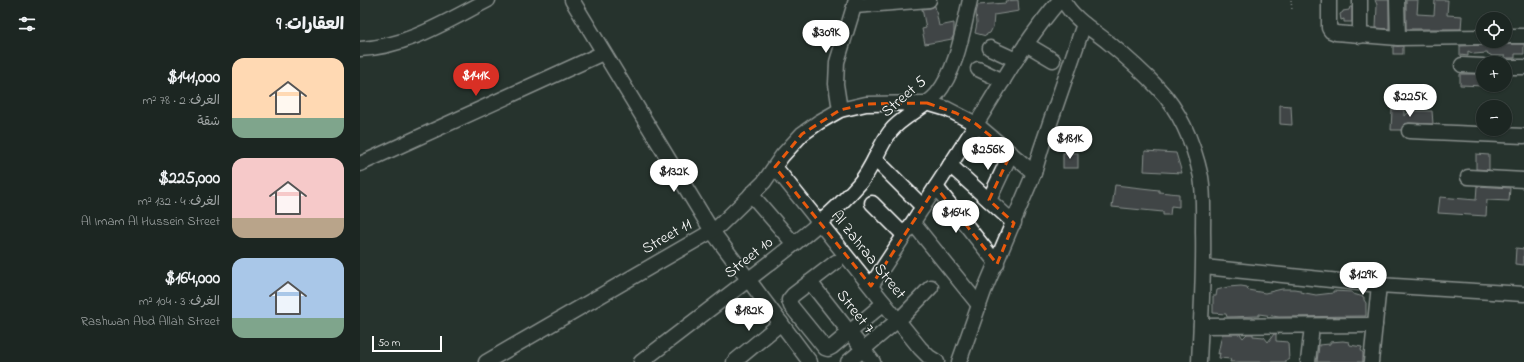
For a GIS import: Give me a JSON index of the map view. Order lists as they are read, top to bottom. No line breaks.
{"streets":{"street":["Street 5","Street 11","Al Zahraa Street","Street 10","Street 7"]},"crossings":[["Street 5","Street 11"],["Street 5","Al Zahraa Street"],["Street 5","Street 10"],["Street 11","Al Zahraa Street"],["Al Zahraa Street","Street 10"]],"scale_bar":"50 m","page":{"heading":"العقارات: 9","map_buttons":["+","−"],"price":["$309K","$141K","$225K","$181K","$256K","$132K","$164K","$129K","$182K"],"list":[{"name":"$141,000","note":"الغرف: 2 · 78 m² · شقة"},{"name":"$225,000","note":"الغرف: 4 · 132 m² · Al Imam Al Hussein Street"},{"name":"$164,000","note":"الغرف: 3 · 104 m² · Rashwan Abd Allah Street"}],"scale":"50 m"}}
